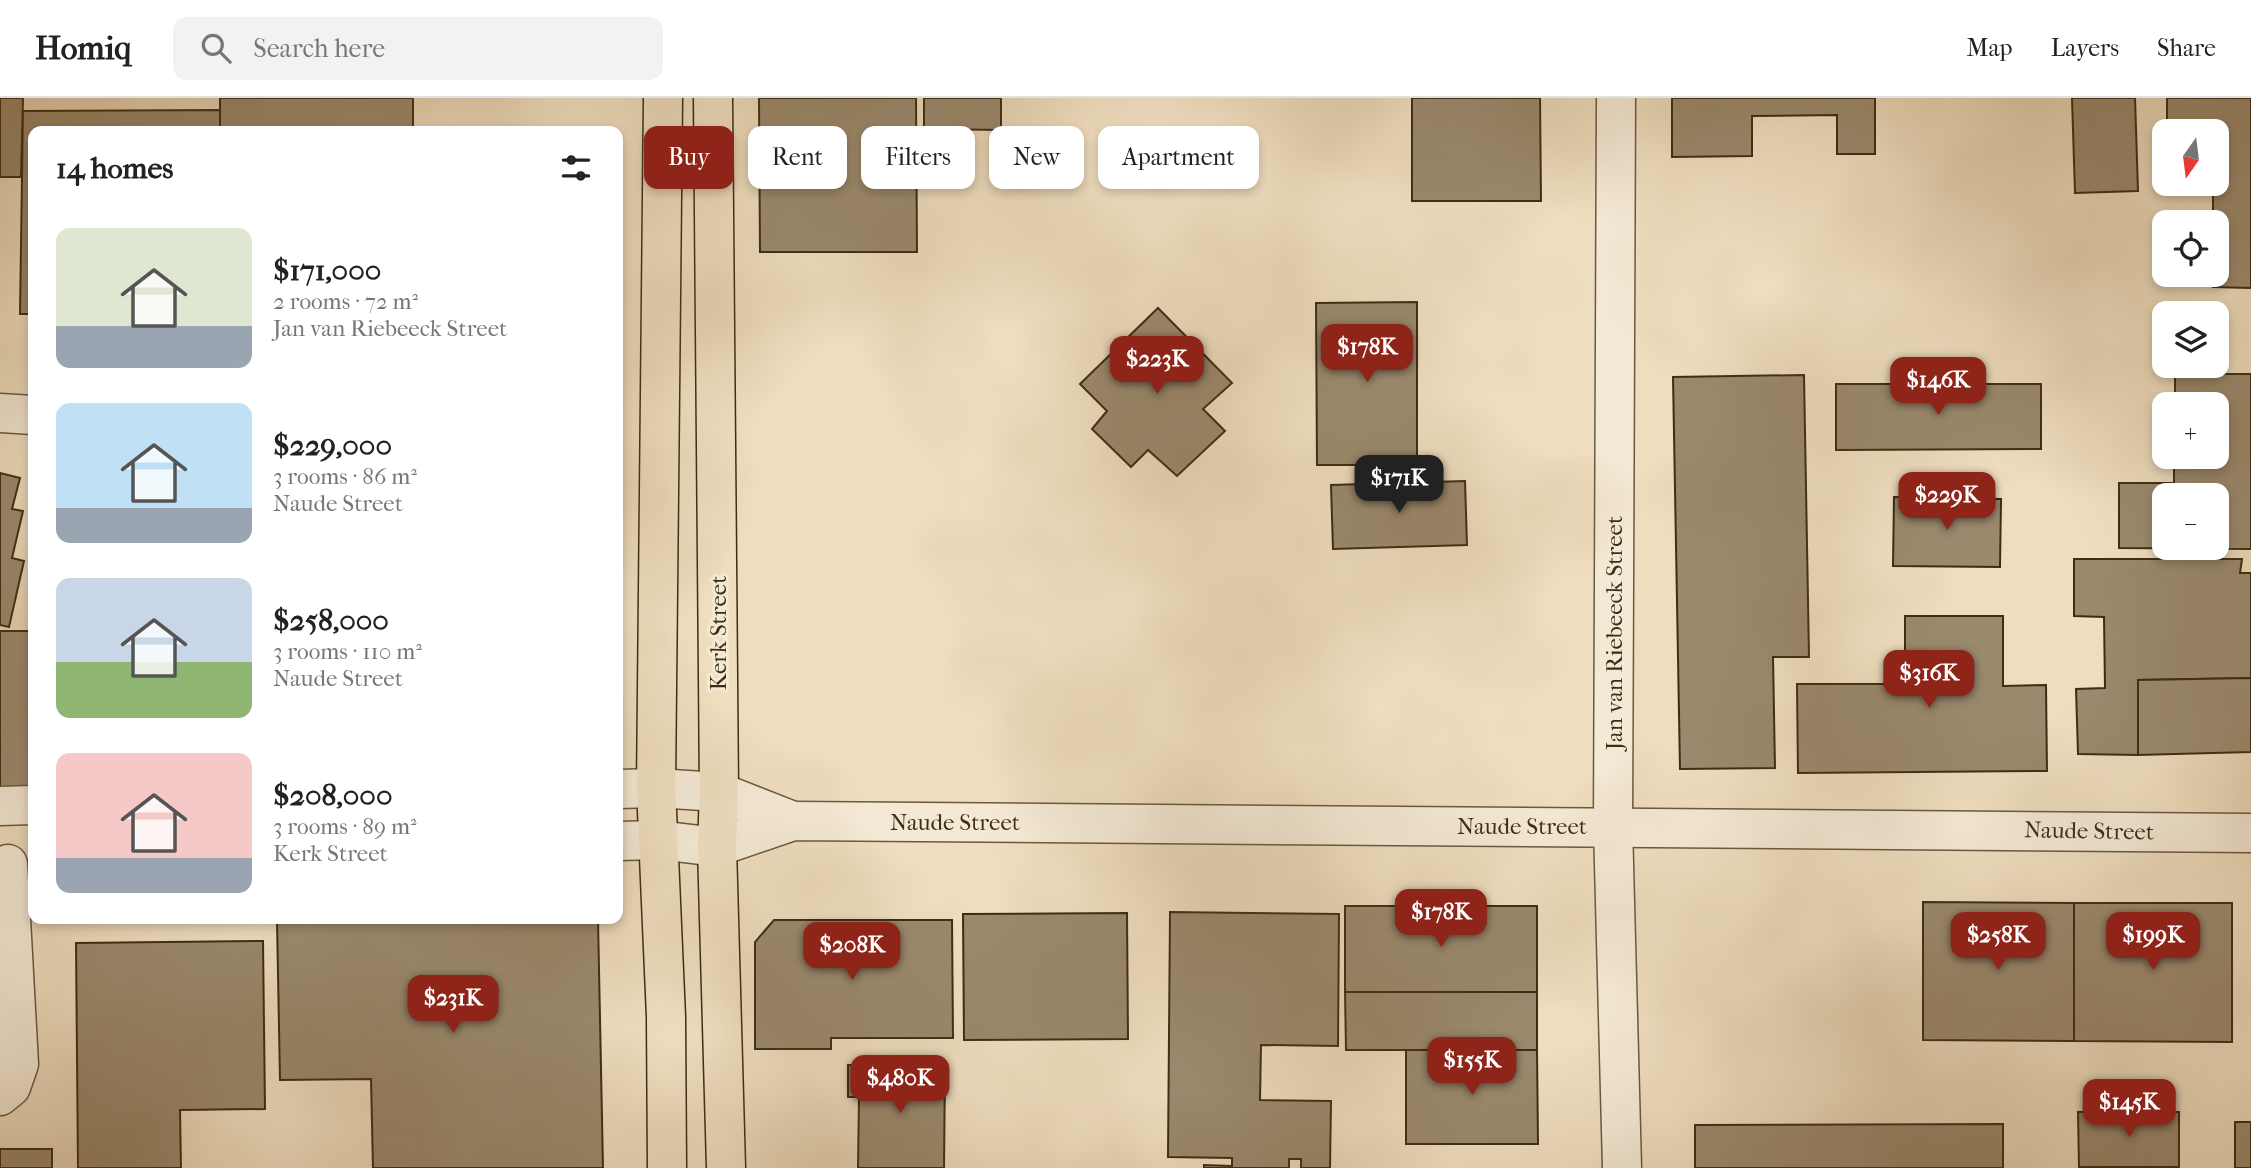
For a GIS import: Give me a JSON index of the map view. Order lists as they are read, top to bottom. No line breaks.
{"streets":{"highway":["Kerk Street"],"street":["Jan van Riebeeck Street","Naude Street"]},"crossings":[["Kerk Street","Naude Street"],["Jan van Riebeeck Street","Naude Street"]],"north":"bottom","page":{"header":"Homiq","search":"Search here","nav":["Map","Layers","Share"],"map_buttons":["+","−"],"chip":["Buy","Rent","Filters","New","Apartment"],"heading":"14 homes","list":[{"name":"$171,000","note":"2 rooms · 72 m² · Jan van Riebeeck Street"},{"name":"$229,000","note":"3 rooms · 86 m² · Naude Street"},{"name":"$258,000","note":"3 rooms · 110 m² · Naude Street"},{"name":"$208,000","note":"3 rooms · 89 m² · Kerk Street"}],"price":["$178K","$223K","$146K","$171K","$229K","$316K","$178K","$258K","$199K","$208K","$231K","$155K","$480K","$145K"]}}
